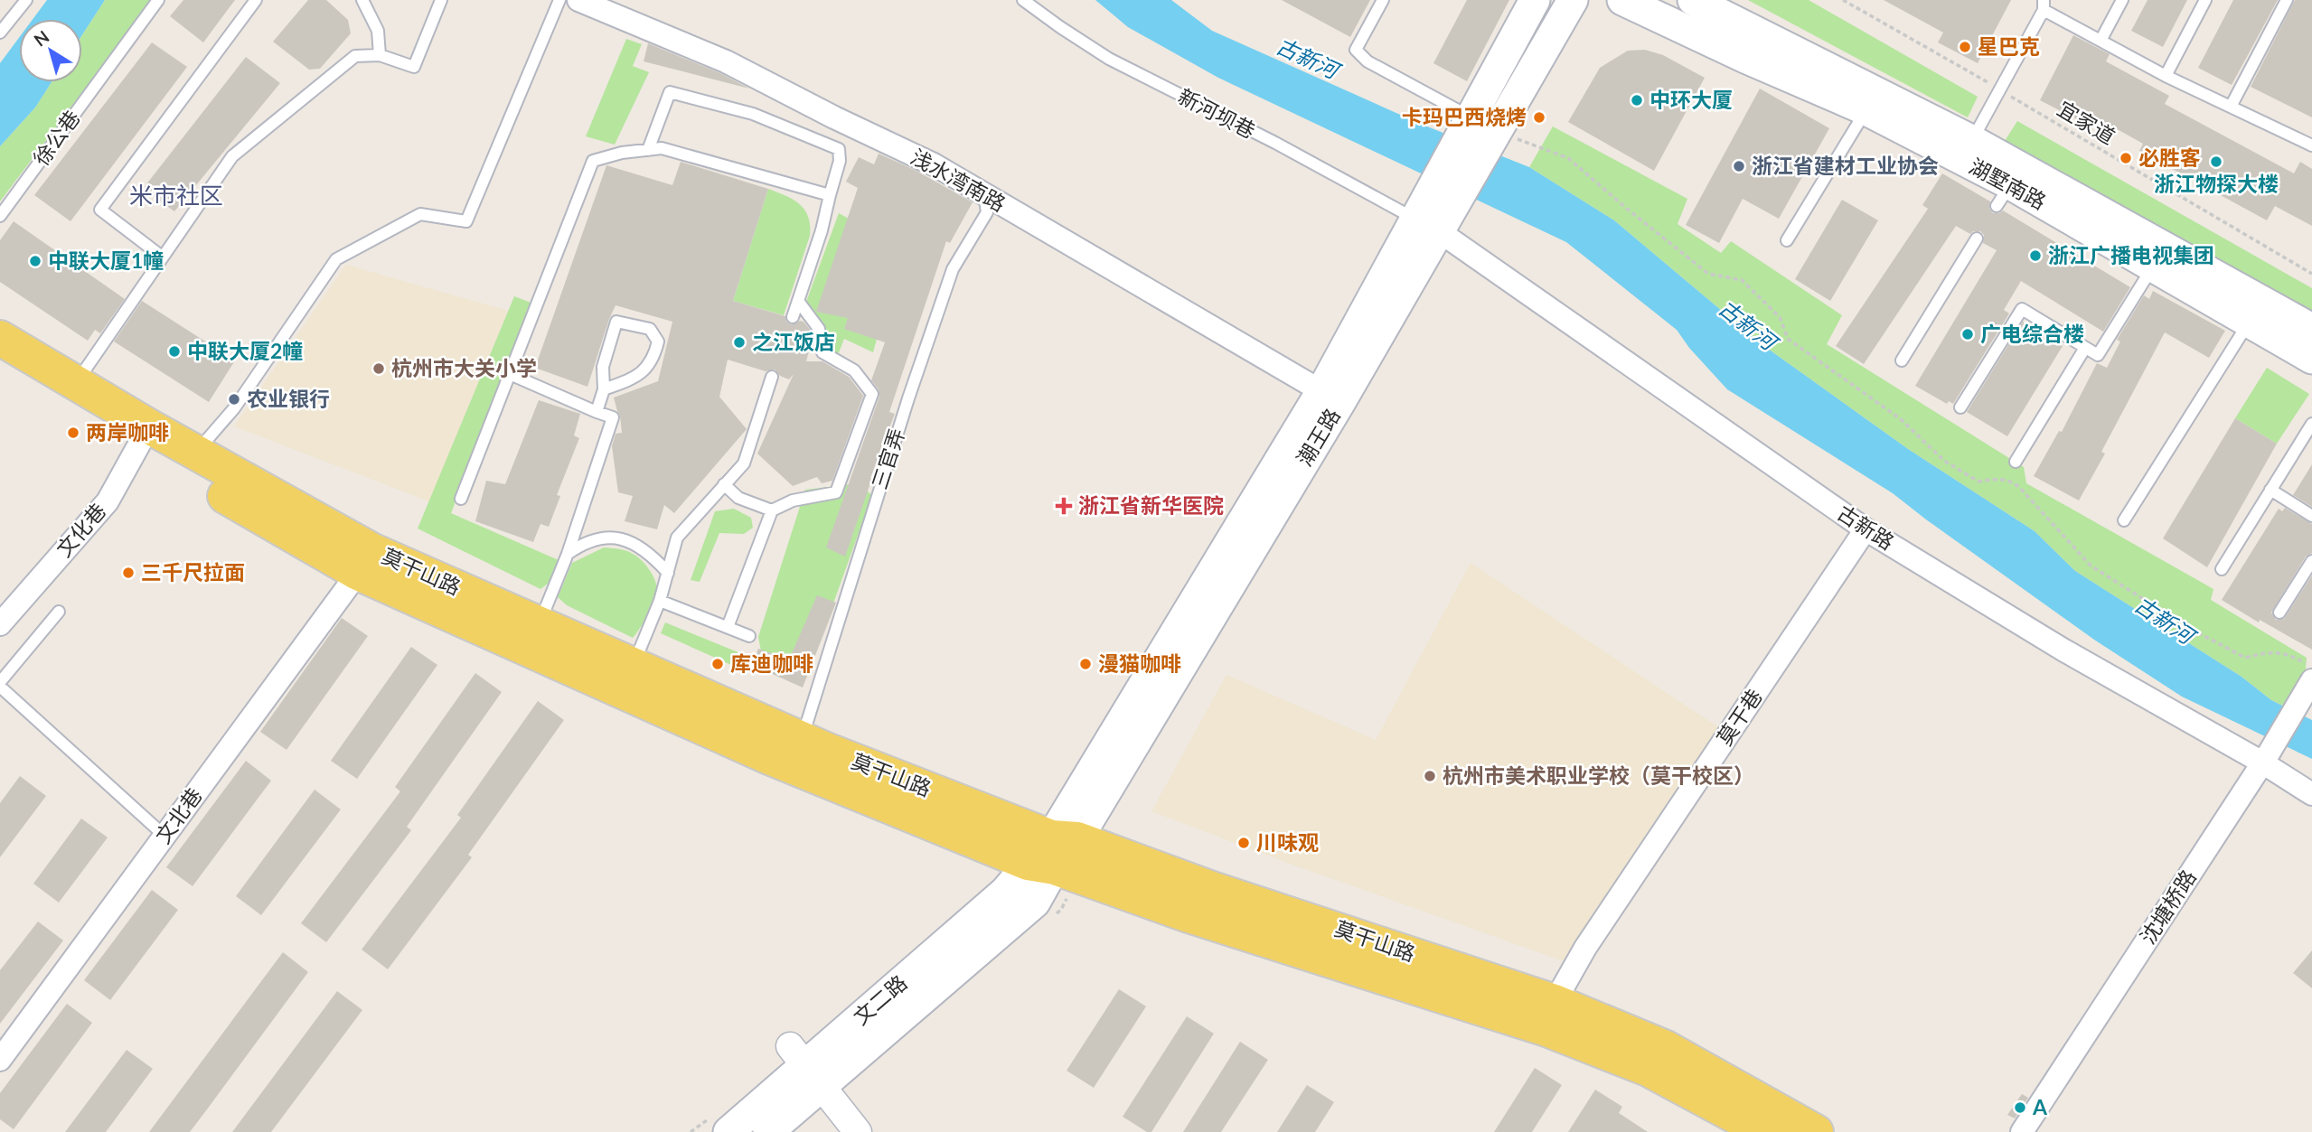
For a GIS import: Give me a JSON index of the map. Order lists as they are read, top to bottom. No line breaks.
{"streets":{"main road":["湖墅南路","潮王路","莫干山路","文二路"],"street":["浅水湾南路","古新路","文化巷","莫干巷","文北巷","沈塘桥路"],"lane":["新河坝巷","徐公巷","三官弄"],"path":["宜家道"]},"crossings":[["新河坝巷","潮王路"],["新河坝巷","古新路"],["浅水湾南路","潮王路"],["浅水湾南路","三官弄"],["潮王路","古新路"],["潮王路","莫干山路"],["潮王路","文二路"],["三官弄","莫干山路"],["古新路","莫干巷"],["古新路","沈塘桥路"],["文化巷","莫干山路"],["莫干山路","莫干巷"],["莫干山路","文北巷"],["莫干山路","文二路"]],"districts":["米市社区"],"water":["古新河"],"places":{"other":["星巴克","中环大厦","卡玛巴西烧烤","必胜客","浙江物探大楼","浙江省建材工业协会","浙江广播电视集团","中联大厦1幢","广电综合楼","之江饭店","中联大厦2幢","杭州市大关小学","农业银行","两岸咖啡","三千尺拉面","库迪咖啡","漫猫咖啡","杭州市美术职业学校（莫干校区）","川味观","A"],"health":["浙江省新华医院"]},"north":"top left"}
